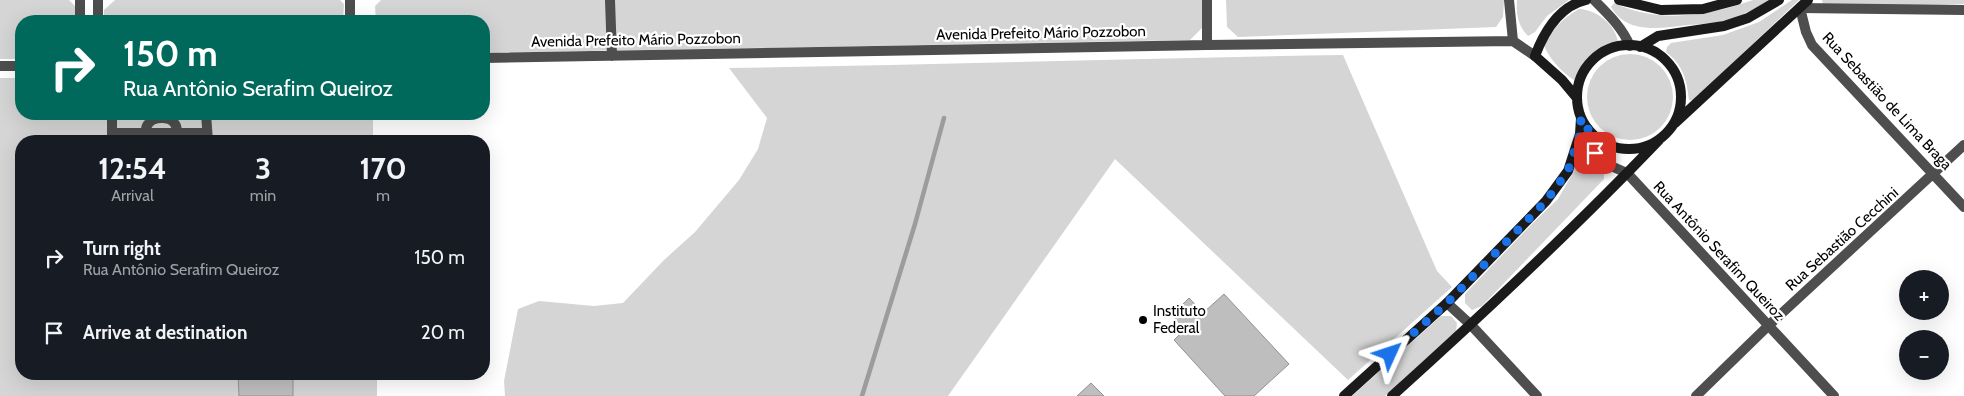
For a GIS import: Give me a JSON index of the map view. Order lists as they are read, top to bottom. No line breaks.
{"streets":{"street":["Avenida Prefeito Mário Pozzobon","Rua Sebastião de Lima Braga","Rua Sebastião Cecchini","Rua Antônio Serafim Queiroz"]},"crossings":[["Rua Sebastião de Lima Braga","Rua Sebastião Cecchini"],["Rua Sebastião Cecchini","Rua Antônio Serafim Queiroz"]],"places":["Instituto Federal"],"page":{"turn":["150 m","Rua Antônio Serafim Queiroz"],"eta":["12:54","Arrival","3","min","170","m"],"list":[{"name":"Turn right","note":"Rua Antônio Serafim Queiroz","value":"150 m"},{"name":"Arrive at destination","value":"20 m"}],"map_buttons":["+","−"]}}
